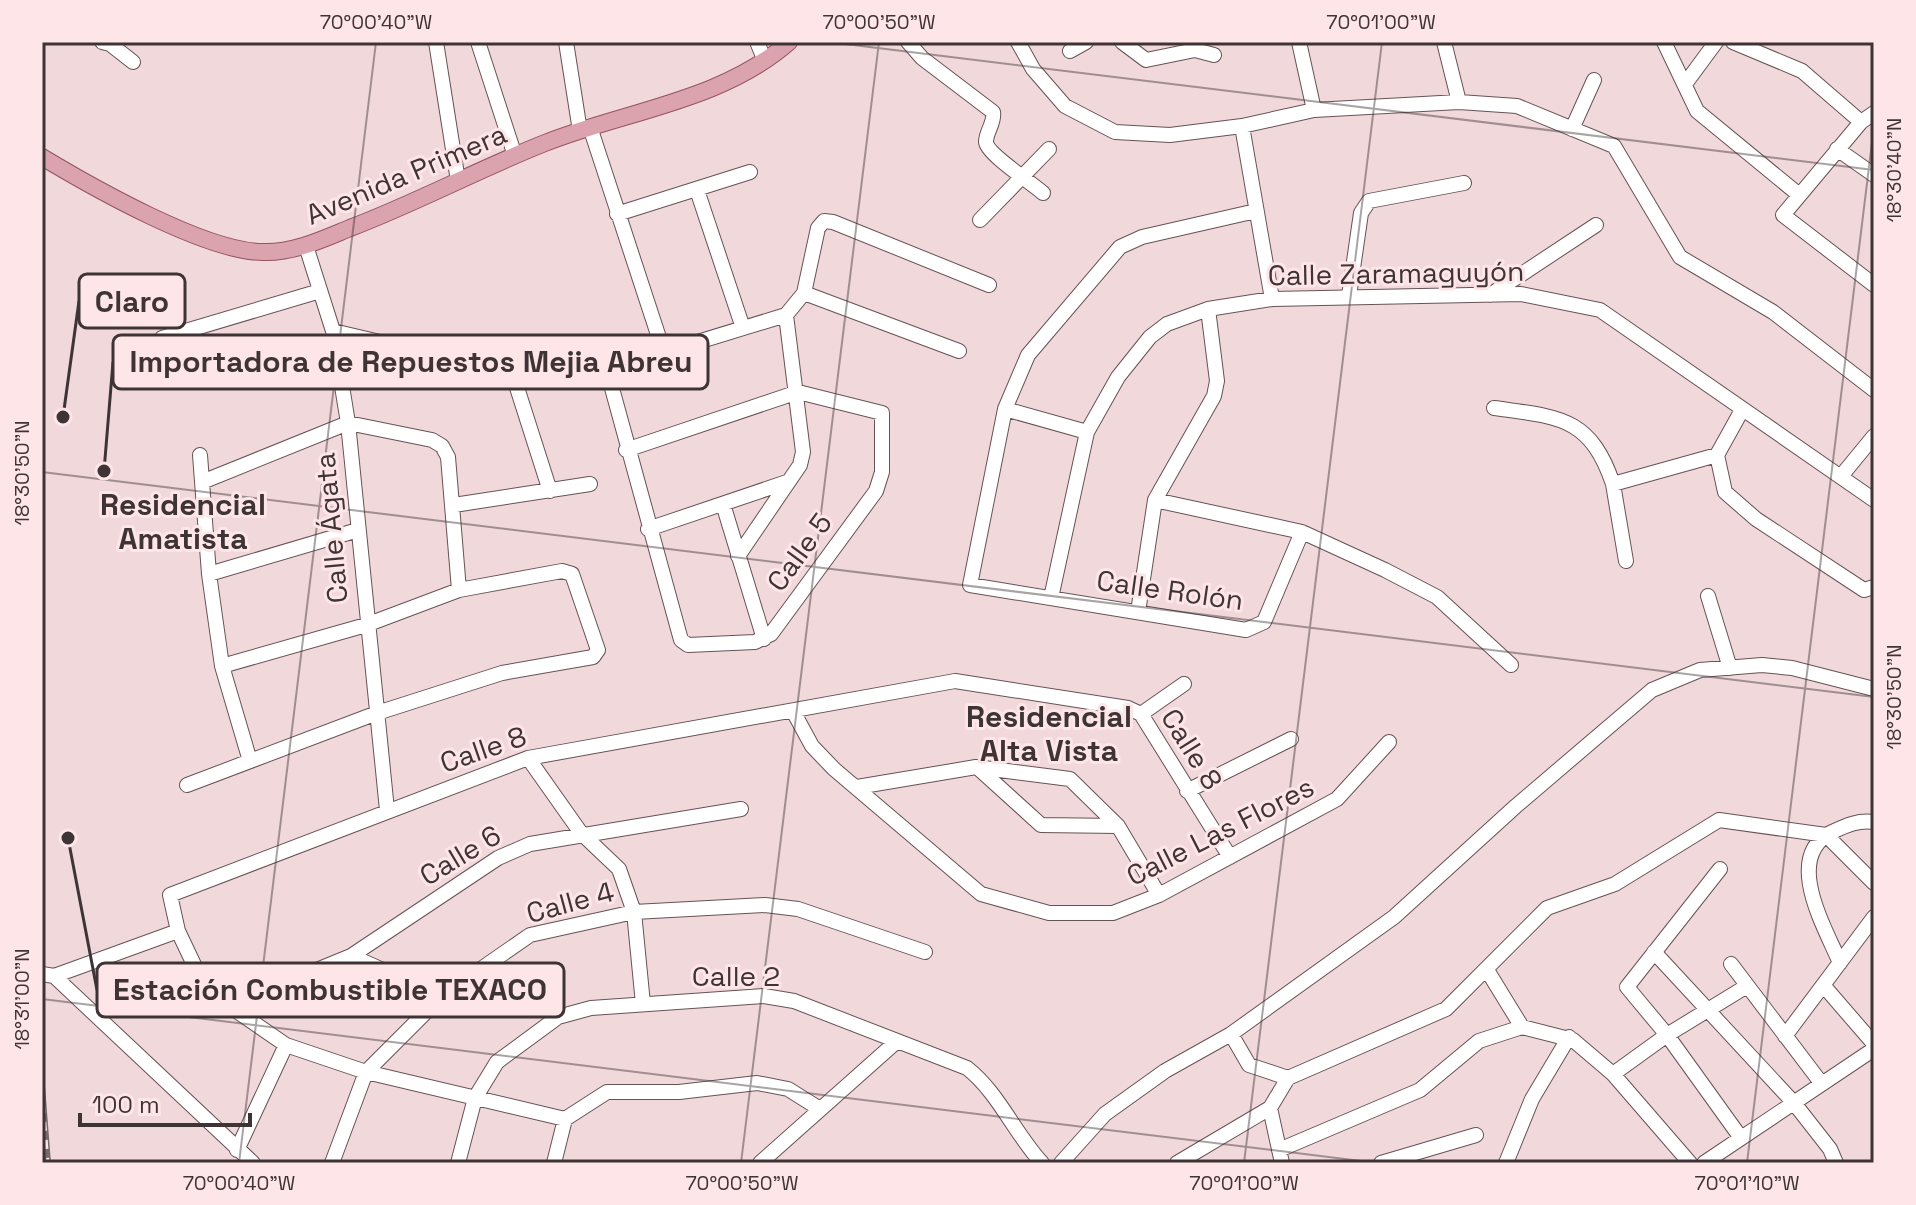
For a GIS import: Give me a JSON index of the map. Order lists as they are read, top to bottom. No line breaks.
{"streets":{"main road":["Avenida Primera"],"street":["Calle Zaramaguyón","Calle Ágata","Calle 5","Calle Rolón","Calle 8","Calle Las Flores","Calle 6","Calle 4","Calle 2"]},"crossings":[["Avenida Primera","Calle Ágata"],["Calle Zaramaguyón","Calle Rolón"],["Calle Ágata","Calle 8"],["Calle 8","Calle Las Flores"],["Calle 8","Calle 6"],["Calle 8","Calle 4"],["Calle 8","Calle 2"]],"districts":["Residencial Amatista","Residencial Alta Vista"],"places":["Claro","Importadora de Repuestos Mejia Abreu","Estación Combustible TEXACO"],"scale_bar":"100 m","coordinates":["70°00'40\"W","70°00'50\"W","70°01'00\"W","18°30'40\"N","18°30'50\"N","18°31'00\"N","70°01'10\"W"]}
